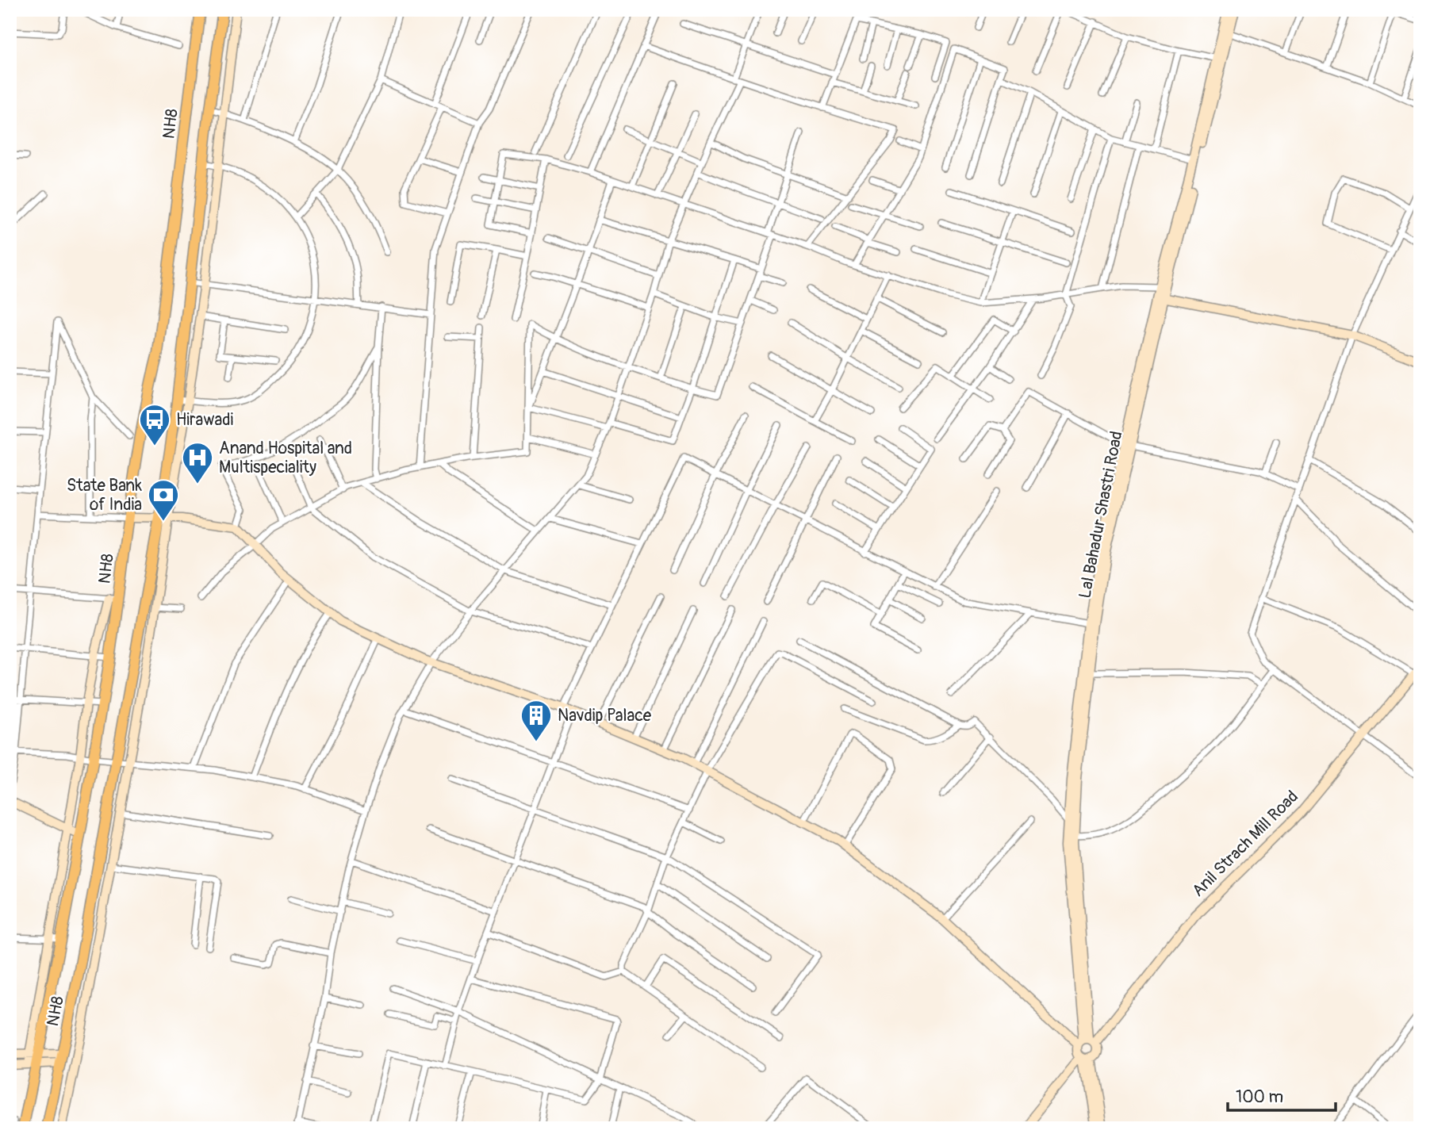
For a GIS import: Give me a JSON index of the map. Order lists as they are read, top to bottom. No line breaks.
{"streets":{"main road":["NH8"],"street":["Lal Bahadur Shastri Road","Anil Strach Mill Road"]},"crossings":[["Lal Bahadur Shastri Road","Anil Strach Mill Road"]],"places":{"bus stop":["Hirawadi"],"hospital":["Anand Hospital and Multispeciality"],"bank":["State Bank of India"],"building":["Navdip Palace"]},"scale_bar":"100 m"}
